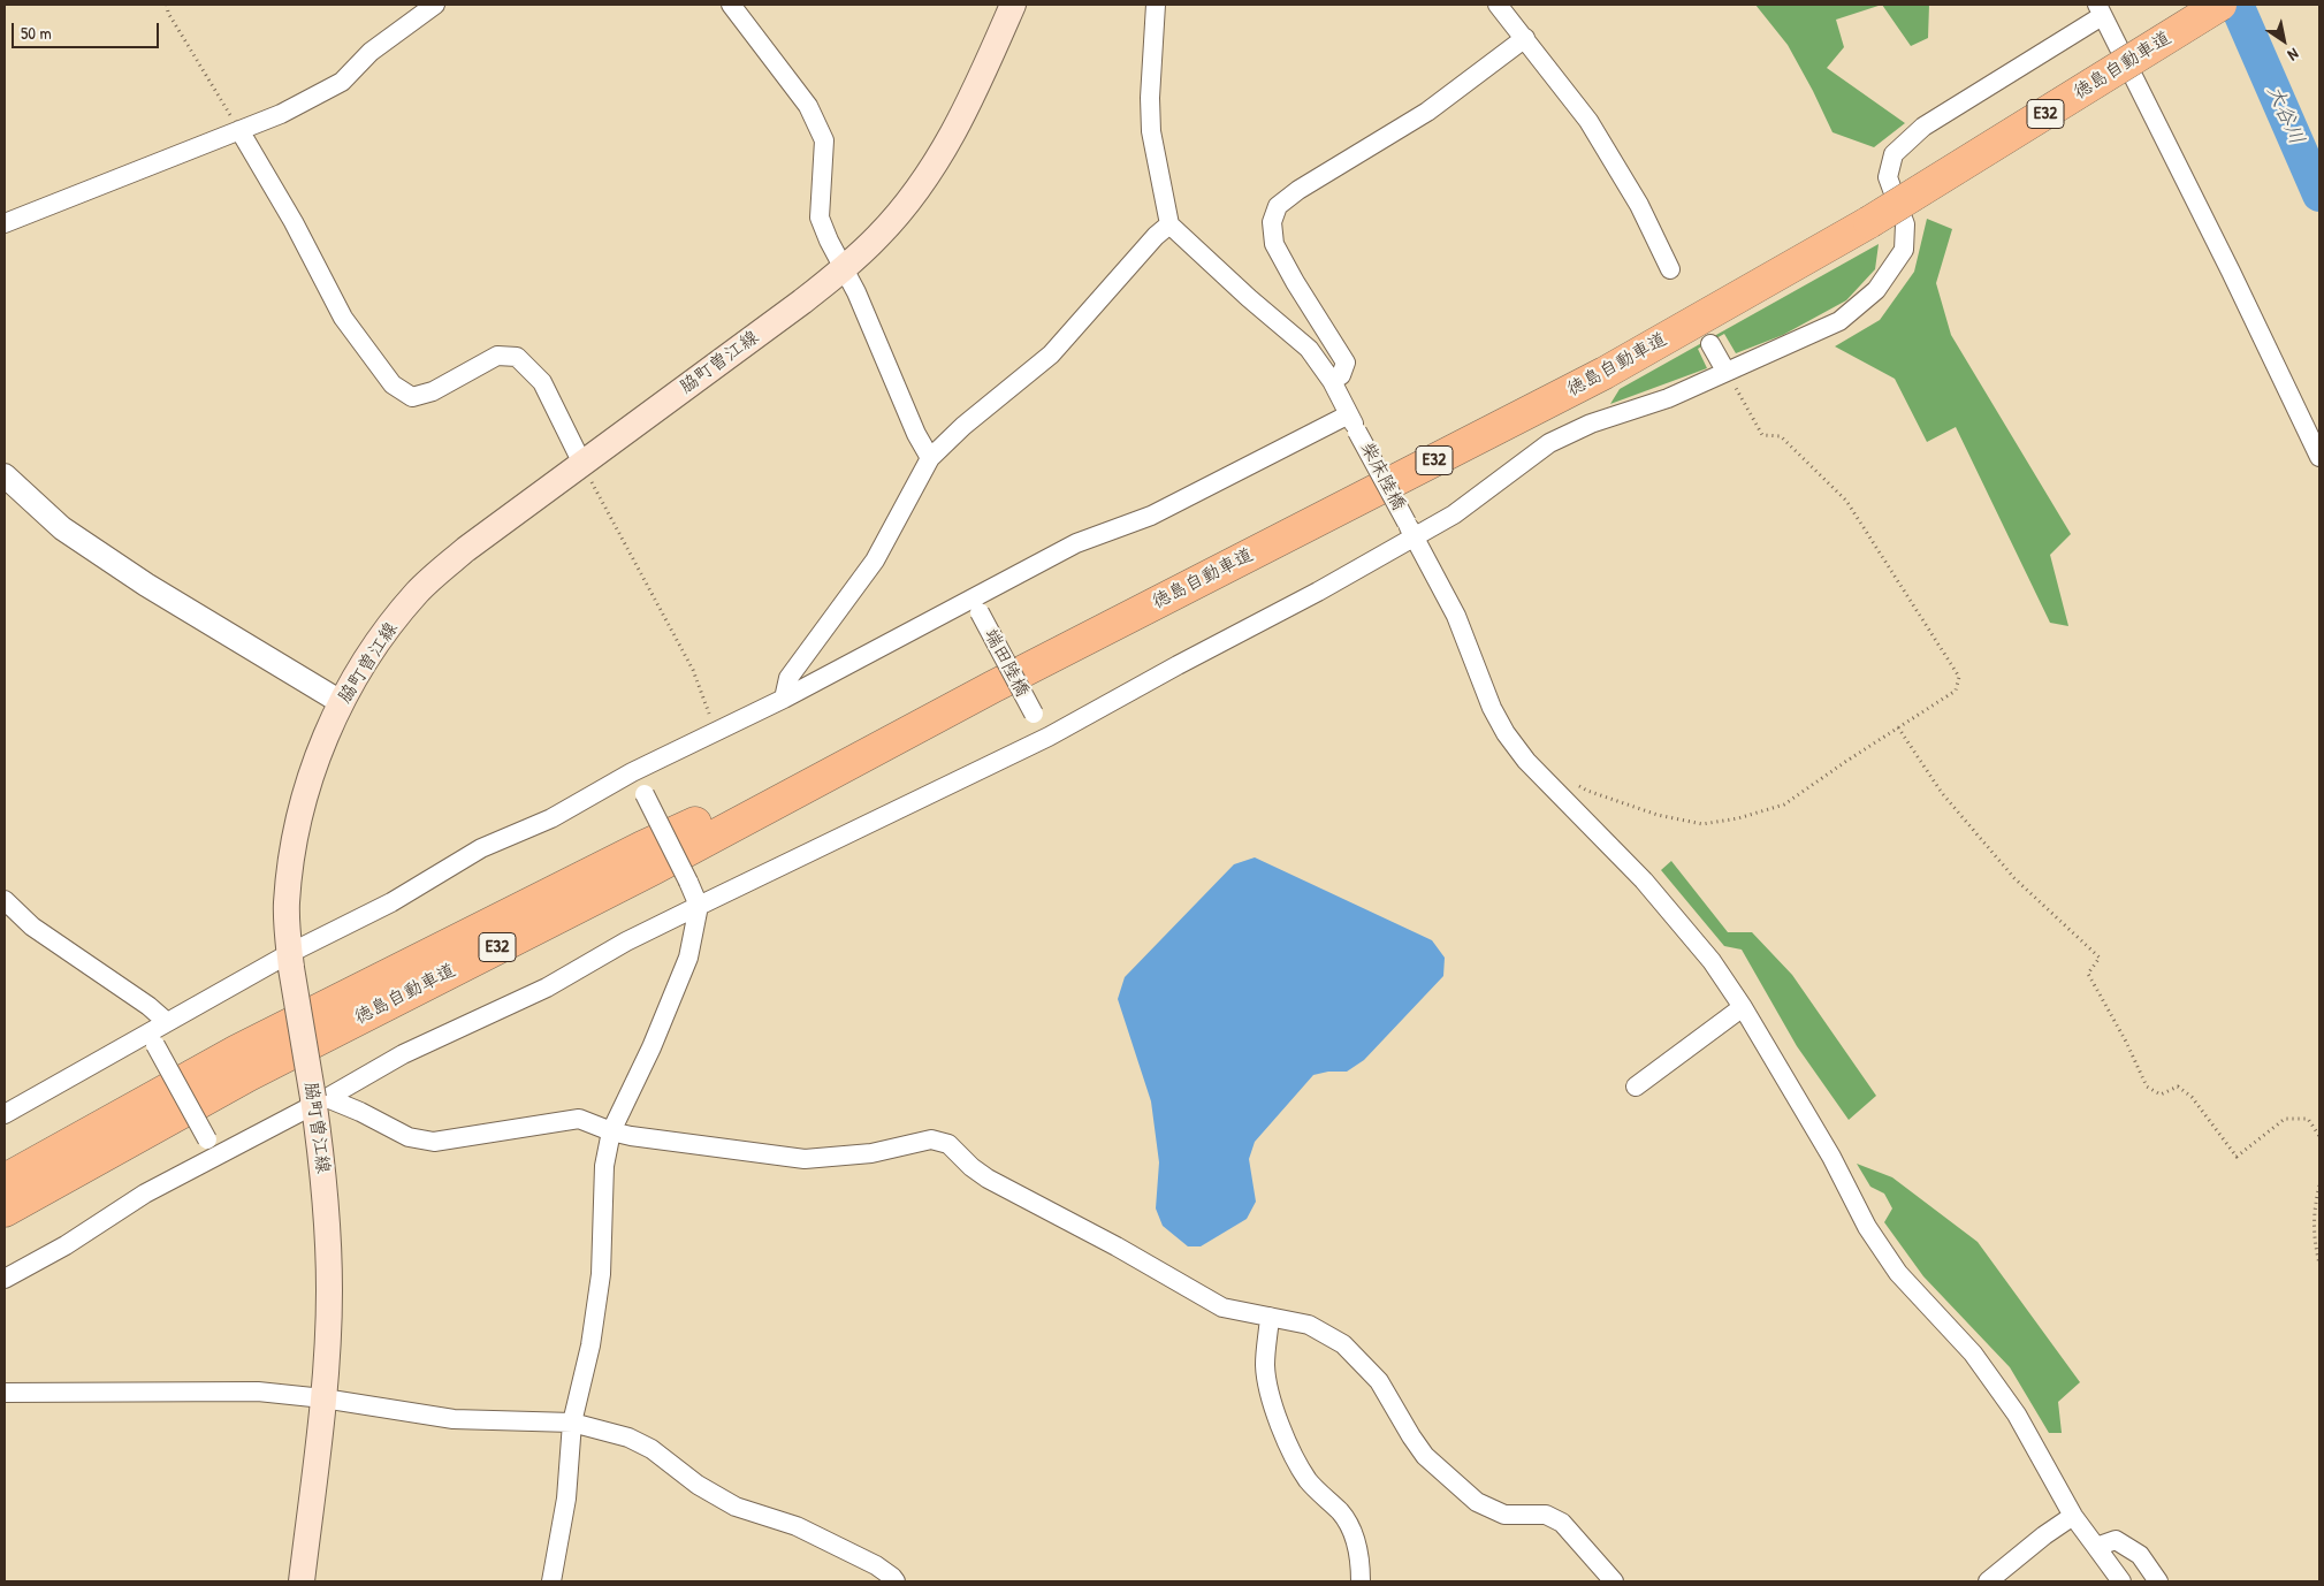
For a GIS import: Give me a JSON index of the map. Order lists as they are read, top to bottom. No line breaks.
{"streets":{"highway":["徳島自動車道","E32"],"main road":["脇町曽江線"],"street":["柴床陸橋","端田陸橋"]},"water":["大谷川"],"scale_bar":"50 m","north":"bottom right"}
